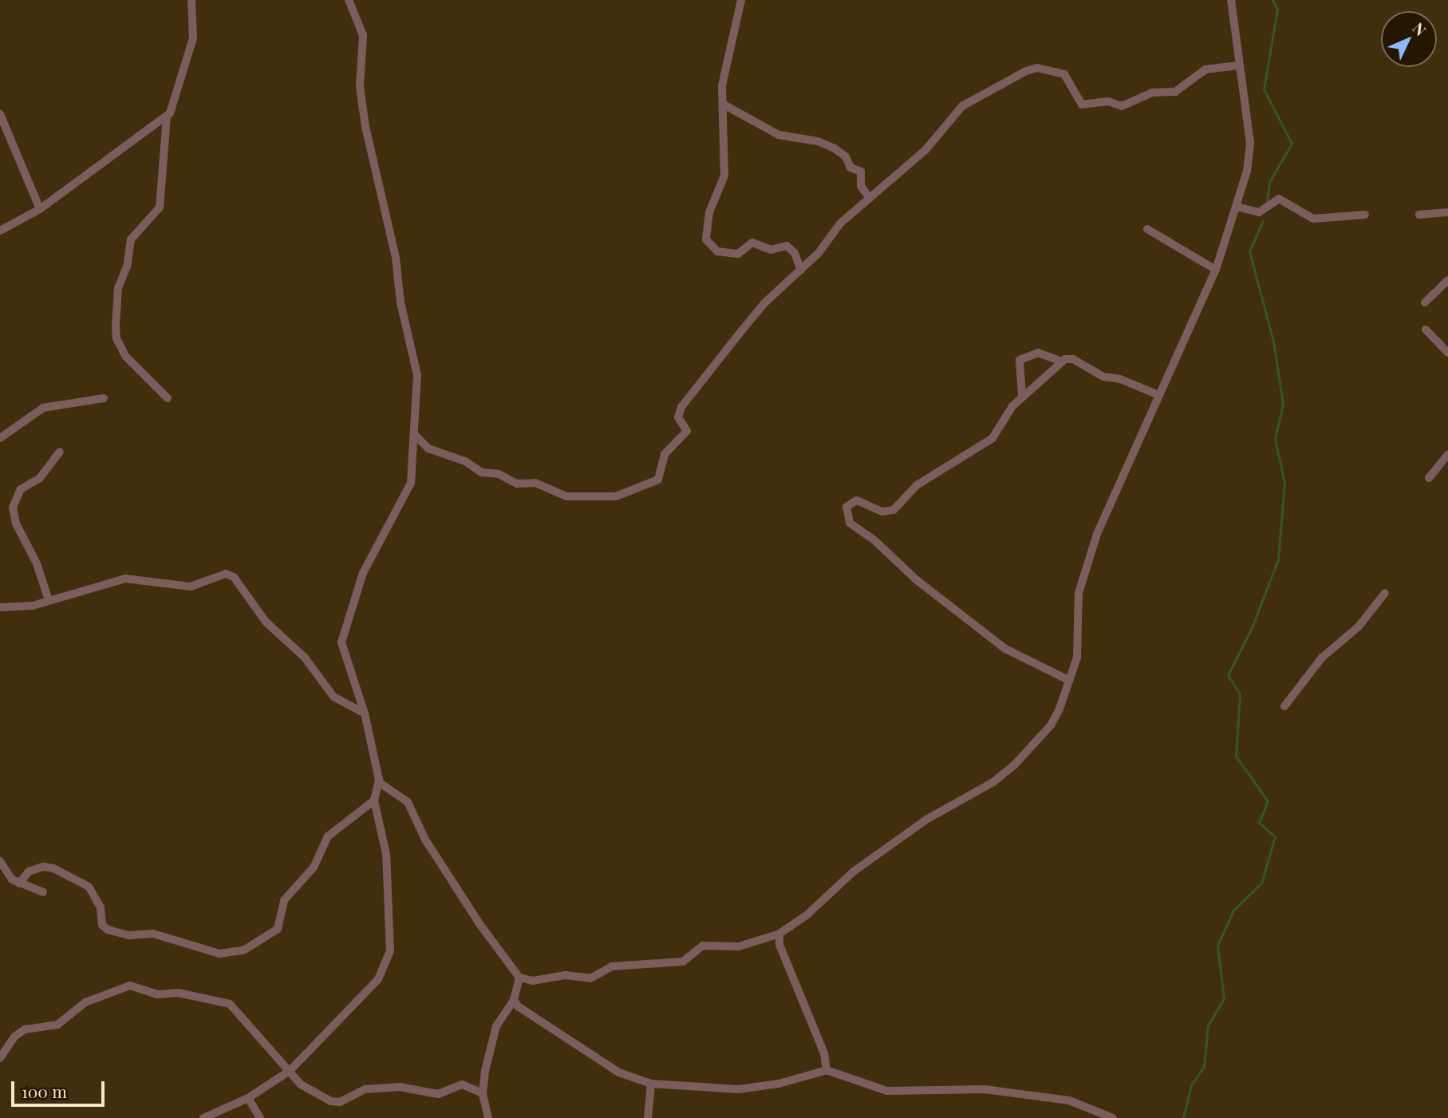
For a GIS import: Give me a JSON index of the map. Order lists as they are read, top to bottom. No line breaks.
{"scale_bar":"100 m","north":"top right"}
